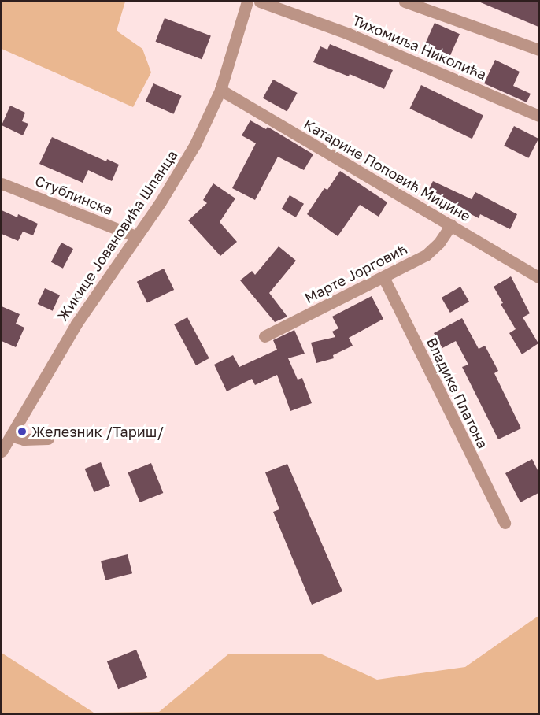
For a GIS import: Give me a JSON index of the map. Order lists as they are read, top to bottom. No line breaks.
{"streets":{"street":["Тихомиља Николића","Катарине Поповић Миџине","Стублинска","Жикице Јовановића Шпанца","Марте Јорговић","Владике Платона"]},"crossings":[["Катарине Поповић Миџине","Жикице Јовановића Шпанца"],["Катарине Поповић Миџине","Марте Јорговић"],["Стублинска","Жикице Јовановића Шпанца"],["Марте Јорговић","Владике Платона"]],"places":["Железник /Тариш/"]}
